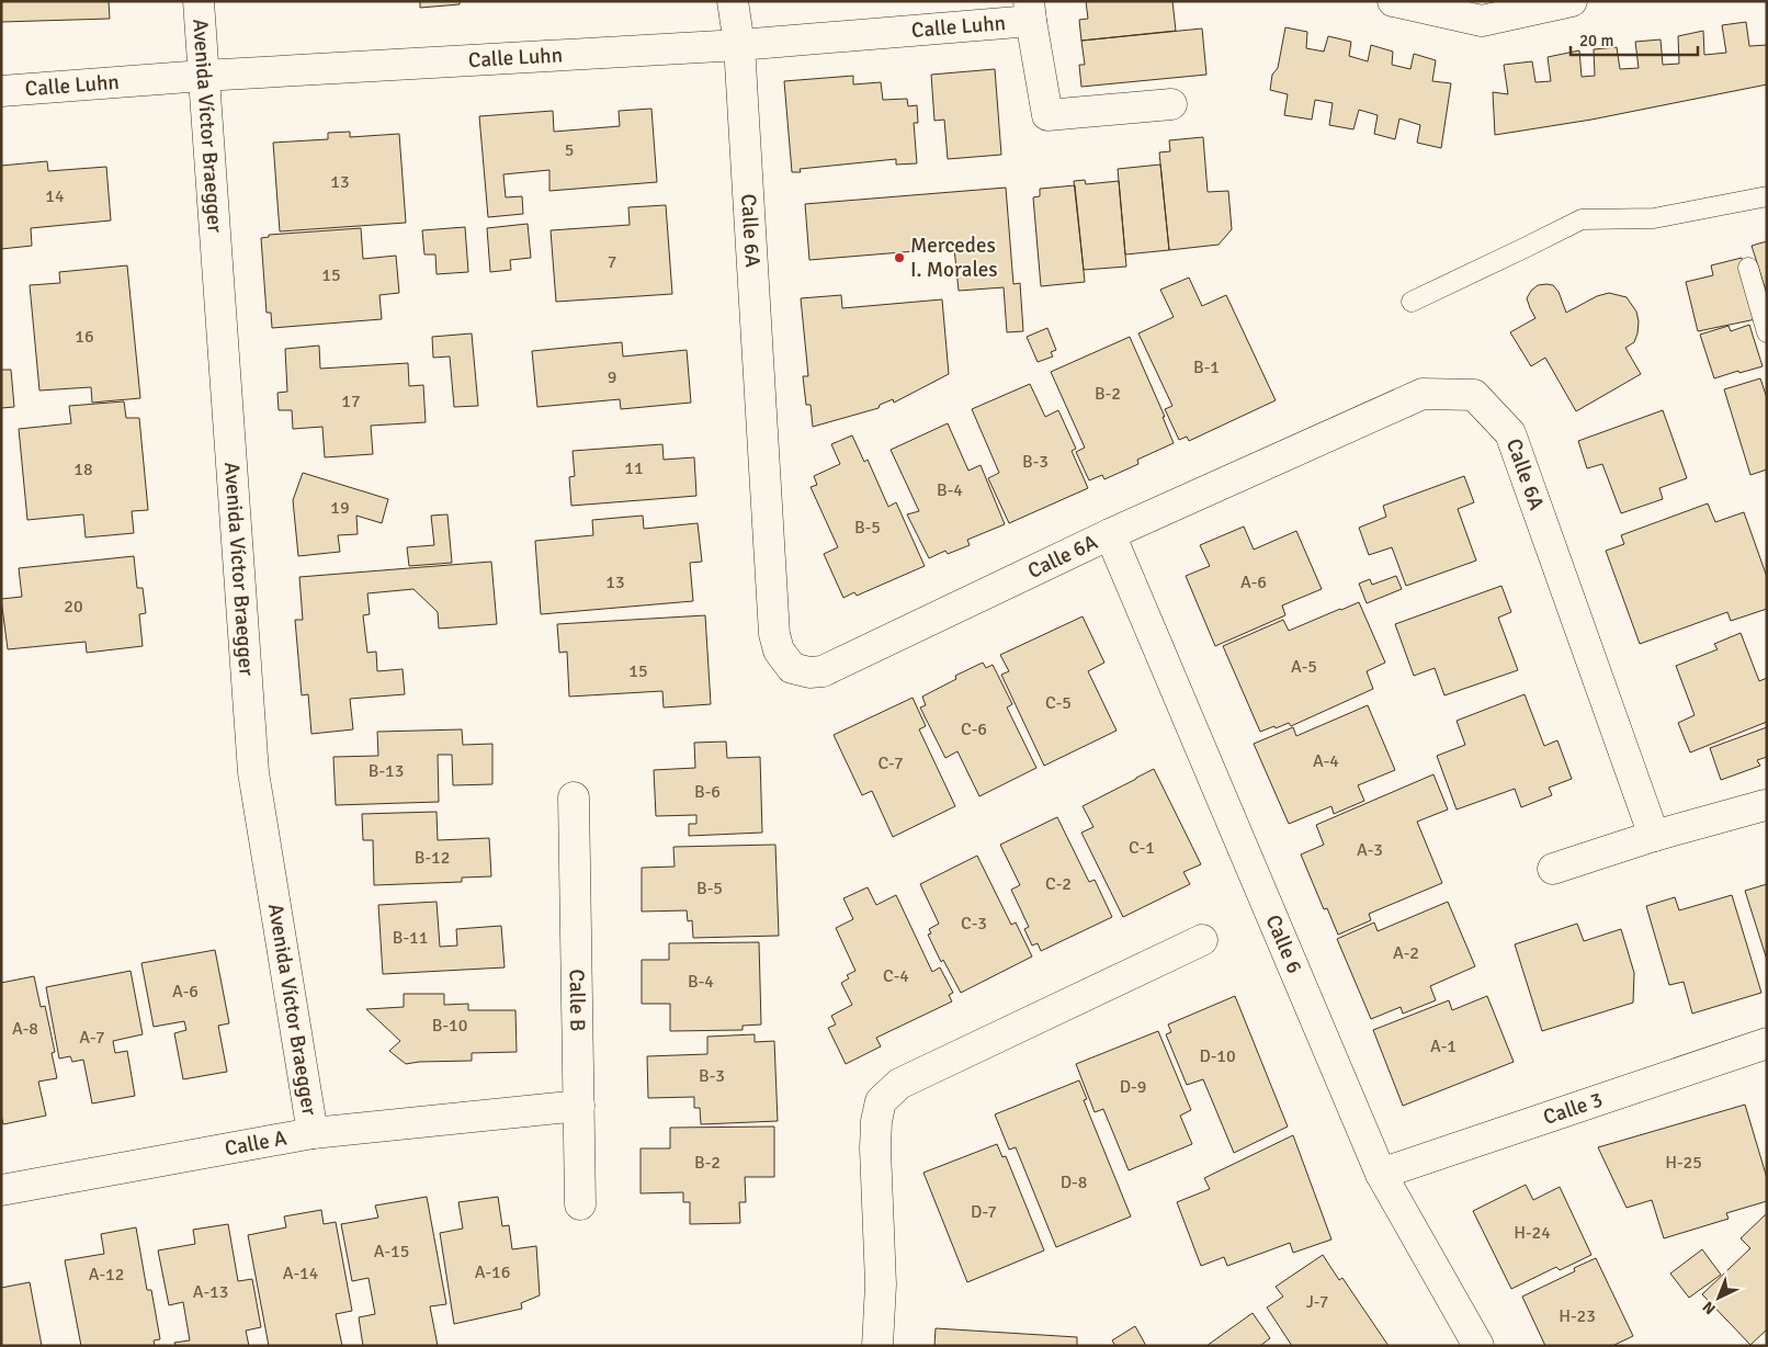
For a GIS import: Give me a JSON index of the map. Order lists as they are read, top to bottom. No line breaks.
{"streets":{"street":["Calle Luhn","Avenida Víctor Braegger","Calle 6A","Calle 6","Calle B","Calle 3","Calle A"]},"crossings":[["Calle Luhn","Avenida Víctor Braegger"],["Calle Luhn","Calle 6A"],["Avenida Víctor Braegger","Calle A"],["Calle 6A","Calle 6"],["Calle 6","Calle 3"],["Calle B","Calle A"]],"places":["Mercedes I. Morales"],"house_numbers":["5","13","14","7","15","16","B-1","9","B-2","17","B-3","11","18","B-4","19","B-5","13","A-6","20","A-5","15","C-5","C-6","A-4","C-7","B-13","B-6","C-1","A-3","B-12","C-2","B-5","C-3","B-11","A-2","C-4","B-4","A-6","B-10","A-8","A-7","A-1","D-10","B-3","D-9","B-2","H-25","D-8","D-7","H-24","A-15","A-16","A-14","A-12","A-13","J-7","H-23"],"scale_bar":"20 m","north":"bottom left"}
